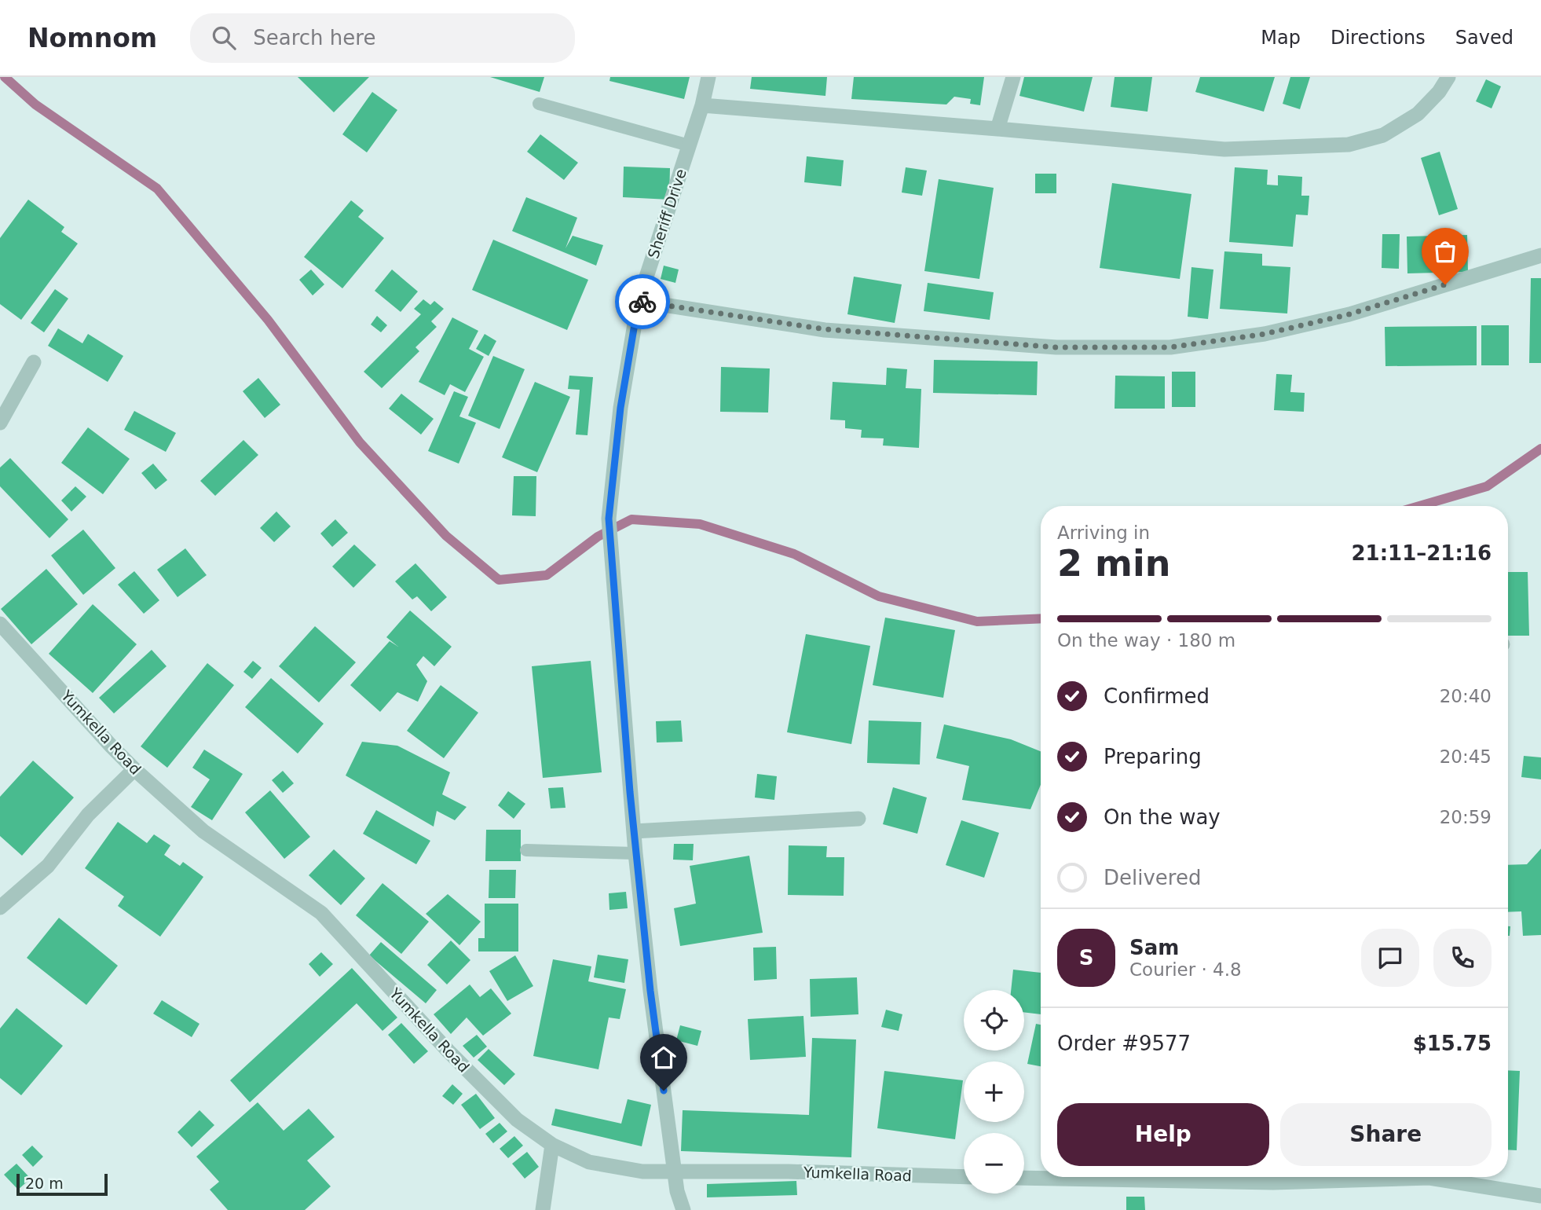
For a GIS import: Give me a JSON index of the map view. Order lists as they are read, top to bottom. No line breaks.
{"streets":{"street":["Sheriff Drive","Yumkella Road"]},"scale_bar":"20 m","page":{"header":"Nomnom","search":"Search here","nav":["Map","Directions","Saved"],"heading":["2 min","Arriving in","21:11–21:16"],"panel":["Sam","Courier · 4.8","Order #9577","$15.75"],"bar":"On the way · 180 m","list":[["Confirmed","20:40"],["Preparing","20:45"],["On the way","20:59"],"Delivered"],"round":"S","map_buttons":["+","−"],"buttons":["Help","Share"],"scale":"20 m"}}
